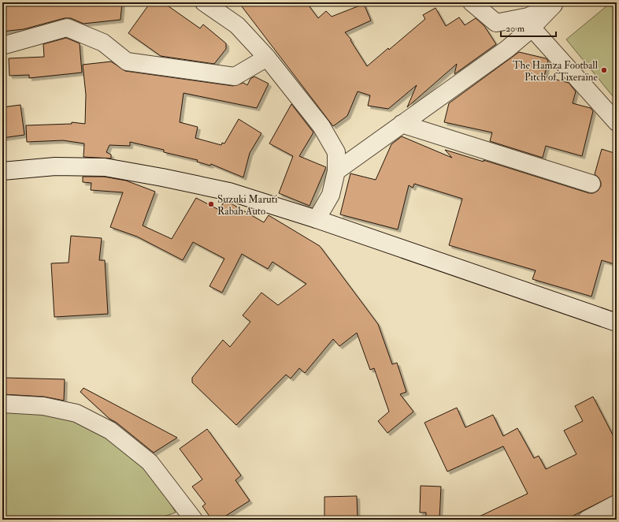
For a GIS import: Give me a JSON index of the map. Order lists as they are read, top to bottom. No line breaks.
{"places":["The Hamza Football Pitch of Tixeraïne","Suzuki Maruti Rabah Auto"],"scale_bar":"20 m"}
